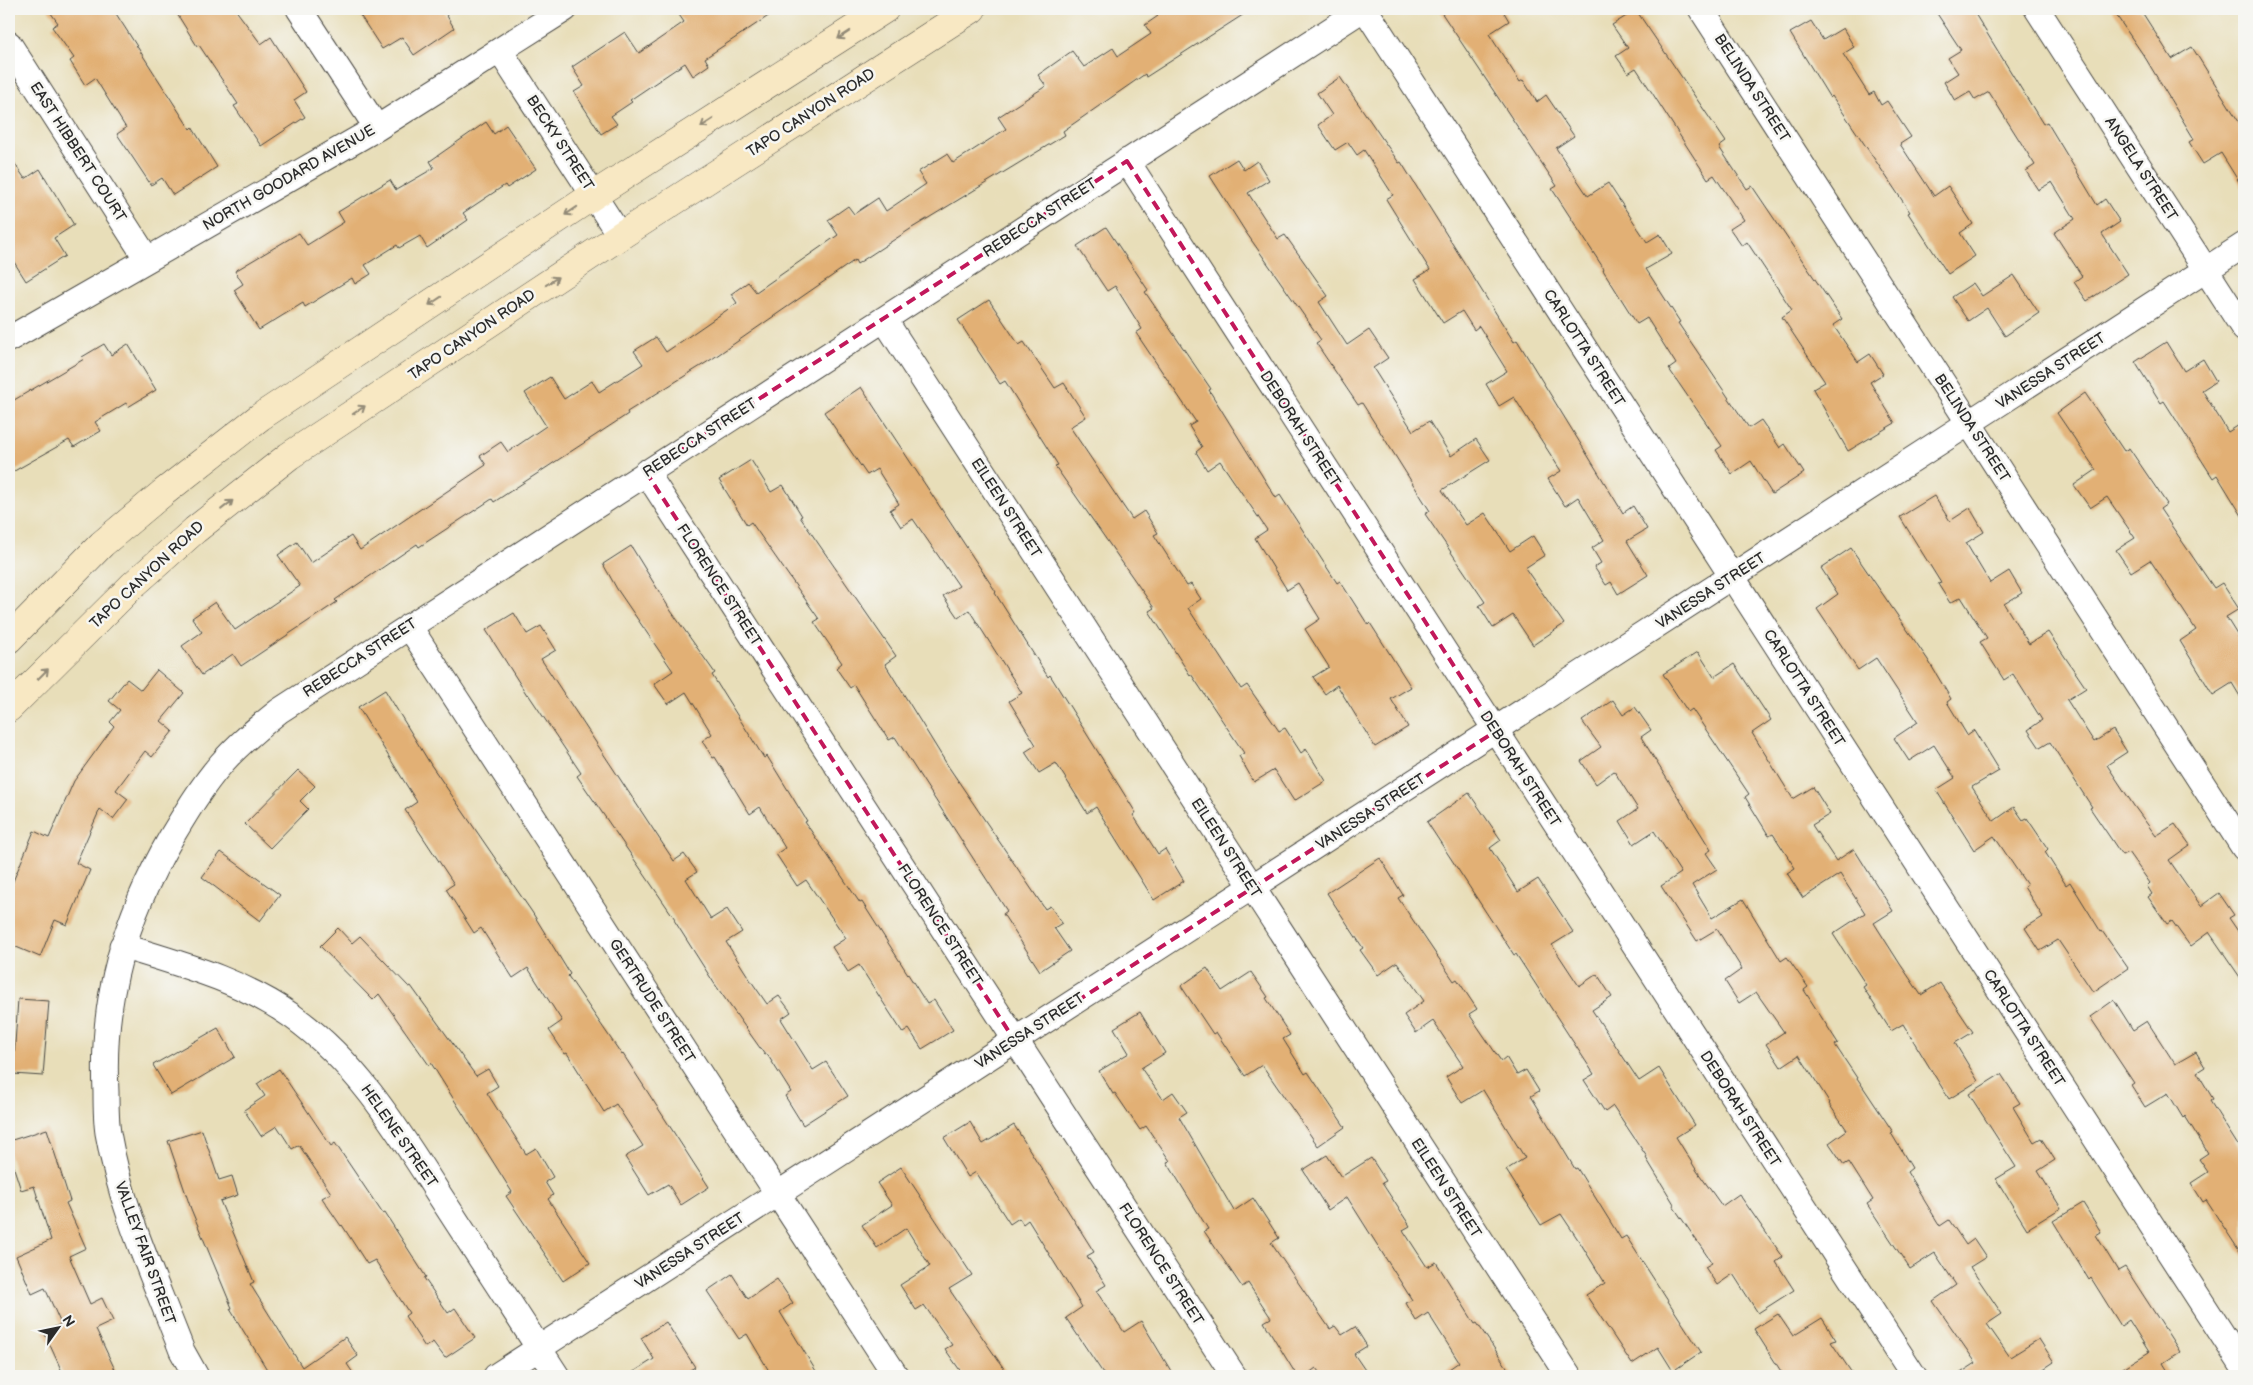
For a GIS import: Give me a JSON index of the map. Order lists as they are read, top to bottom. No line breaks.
{"streets":{"main road":["TAPO CANYON ROAD"],"street":["BELINDA STREET","BECKY STREET","EAST HIBBERT COURT","ANGELA STREET","NORTH GOODARD AVENUE","REBECCA STREET","CARLOTTA STREET","VANESSA STREET","DEBORAH STREET","EILEEN STREET","FLORENCE STREET","GERTRUDE STREET","HELENE STREET","VALLEY FAIR STREET"]},"crossings":[["BELINDA STREET","VANESSA STREET"],["TAPO CANYON ROAD","BECKY STREET"],["BECKY STREET","NORTH GOODARD AVENUE"],["EAST HIBBERT COURT","NORTH GOODARD AVENUE"],["ANGELA STREET","VANESSA STREET"],["REBECCA STREET","CARLOTTA STREET"],["REBECCA STREET","DEBORAH STREET"],["REBECCA STREET","EILEEN STREET"],["REBECCA STREET","FLORENCE STREET"],["REBECCA STREET","GERTRUDE STREET"],["REBECCA STREET","HELENE STREET"],["REBECCA STREET","VALLEY FAIR STREET"],["CARLOTTA STREET","VANESSA STREET"],["VANESSA STREET","DEBORAH STREET"],["VANESSA STREET","EILEEN STREET"],["VANESSA STREET","FLORENCE STREET"],["VANESSA STREET","GERTRUDE STREET"],["VANESSA STREET","HELENE STREET"],["HELENE STREET","VALLEY FAIR STREET"]],"north":"top right"}
